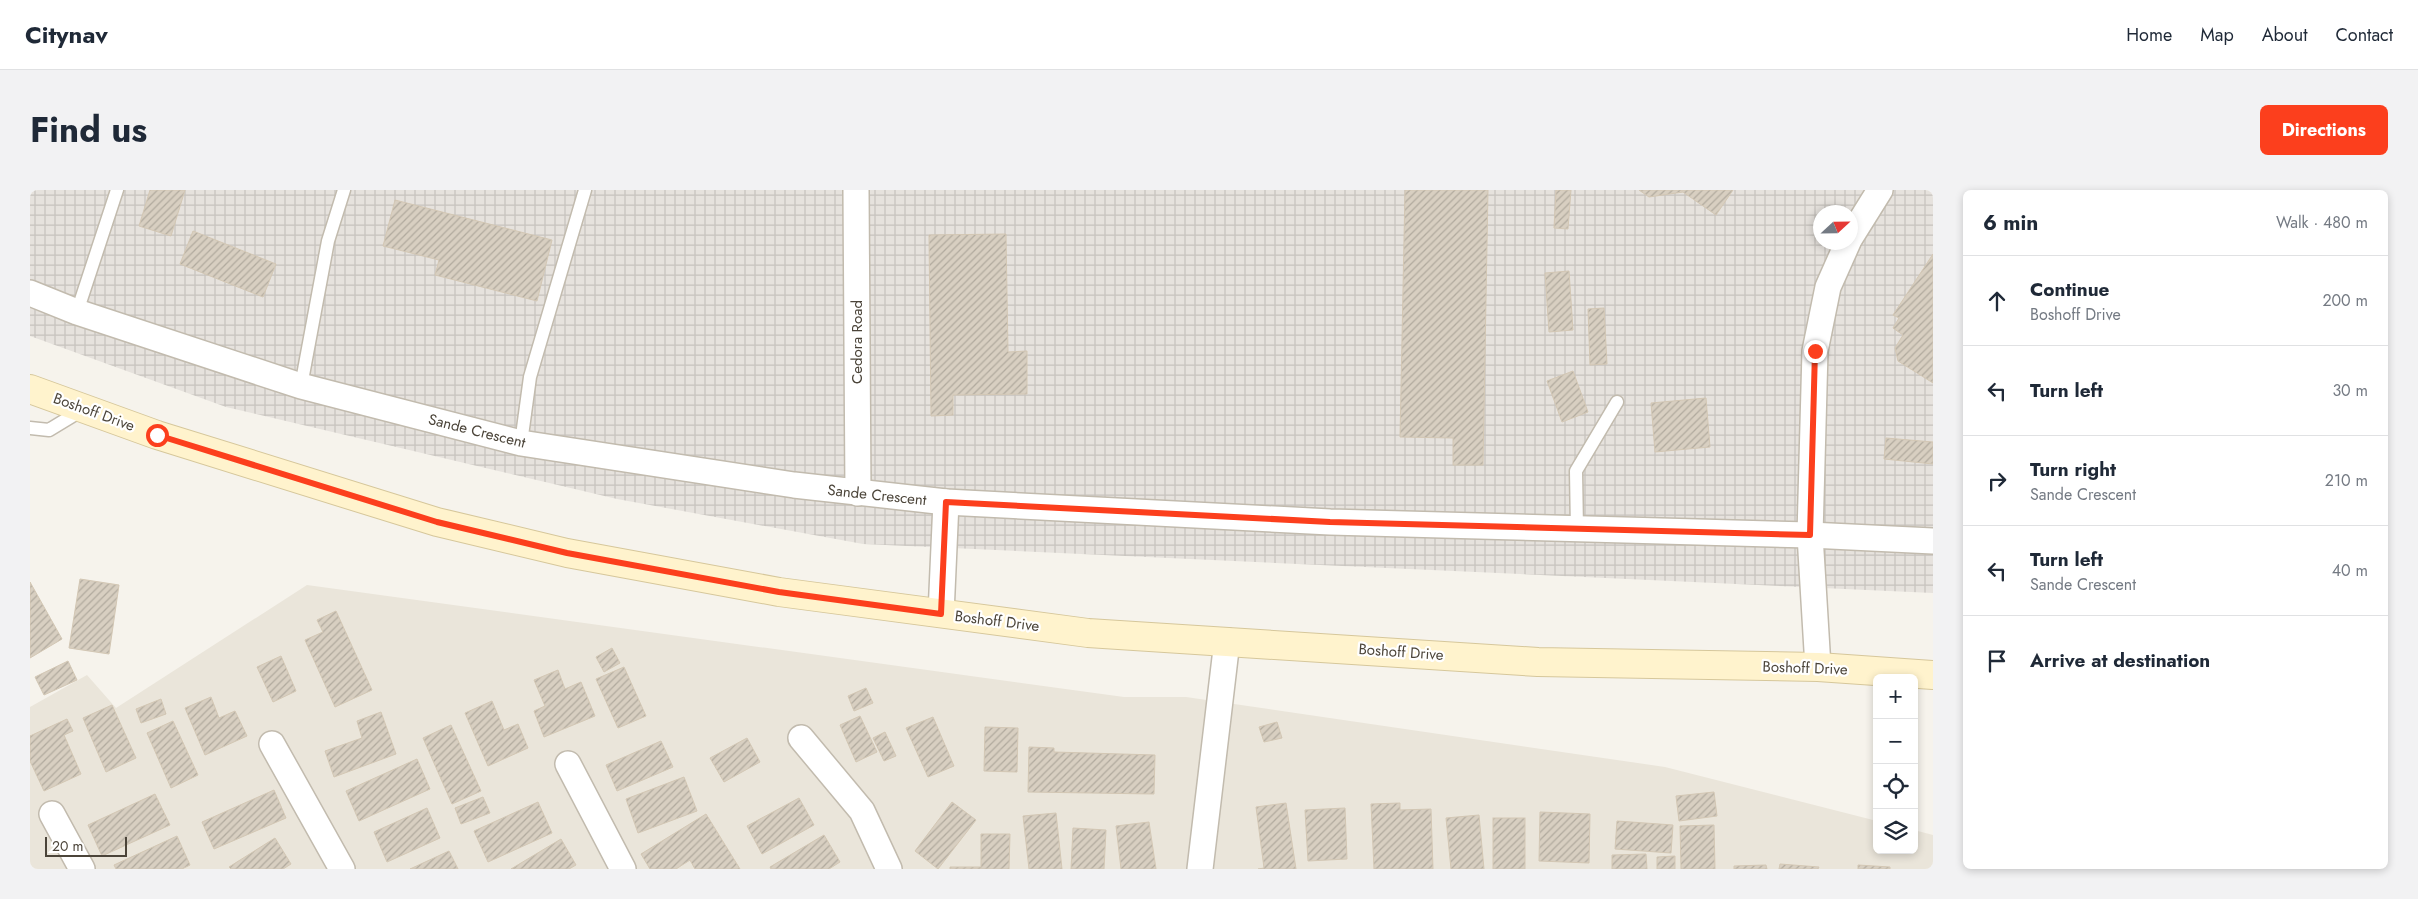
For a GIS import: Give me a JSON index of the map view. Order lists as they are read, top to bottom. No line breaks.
{"streets":{"main road":["Boshoff Drive"],"street":["Cedora Road","Sande Crescent"]},"crossings":[["Cedora Road","Sande Crescent"]],"scale_bar":"20 m","north":"right","page":{"header":"Citynav","nav":["Home","Map","About","Contact"],"title":"Find us","buttons":"Directions","heading":["6 min","Walk · 480 m"],"list":[["Continue","Boshoff Drive","200 m"],["Turn left","30 m"],["Turn right","Sande Crescent","210 m"],["Turn left","Sande Crescent","40 m"],"Arrive at destination"],"map_buttons":["+","−"],"scale":"20 m"}}
